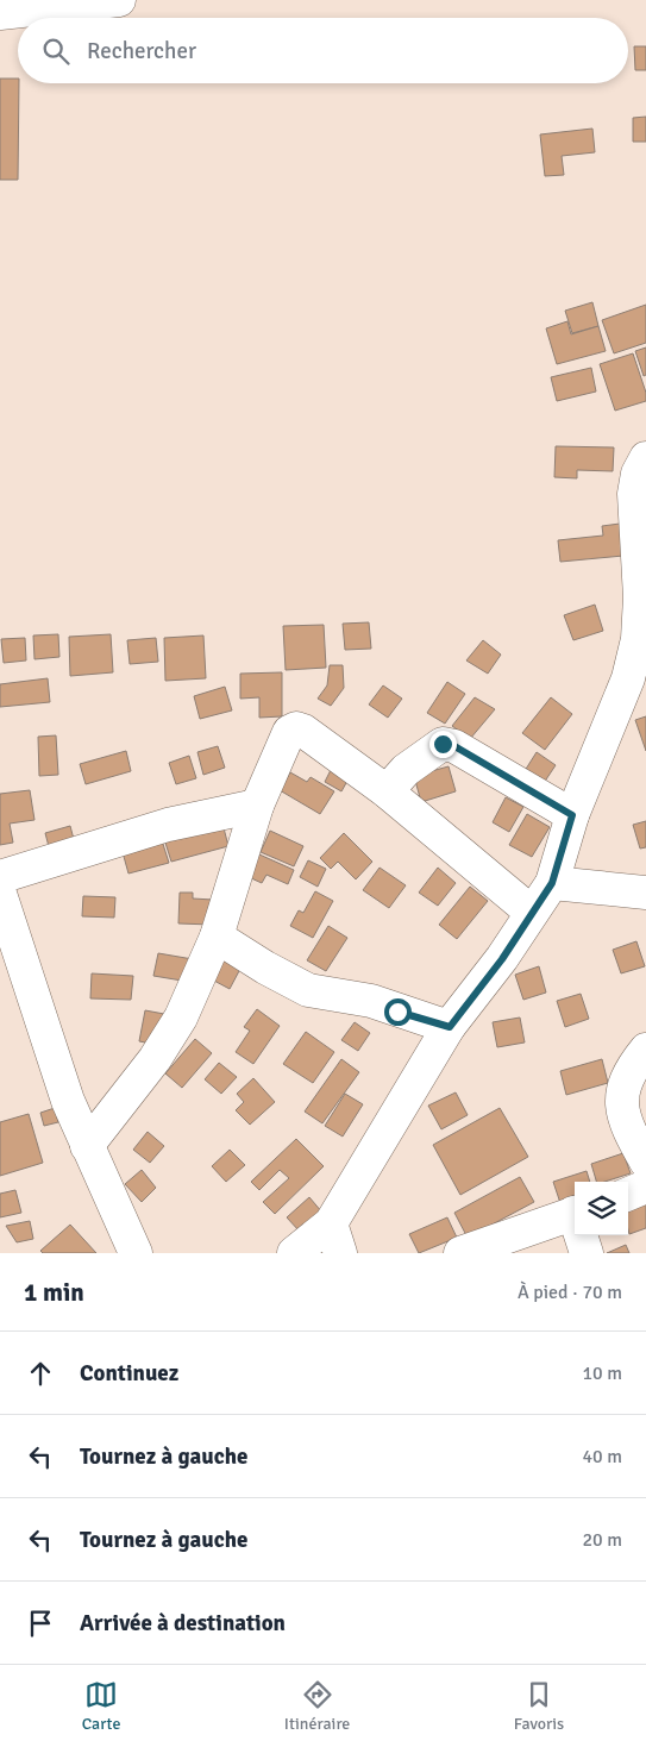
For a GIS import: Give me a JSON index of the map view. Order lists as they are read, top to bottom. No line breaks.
{"page":{"search":"Rechercher","heading":["1 min","À pied · 70 m"],"list":[["Continuez","10 m"],["Tournez à gauche","40 m"],["Tournez à gauche","20 m"],"Arrivée à destination"],"nav":["Carte","Itinéraire","Favoris"]}}
